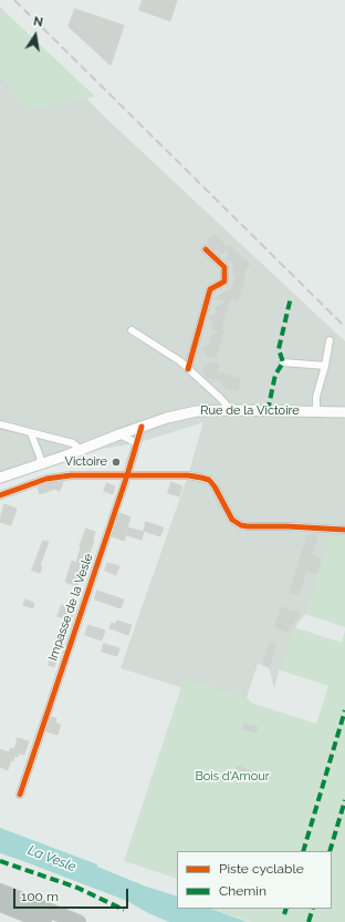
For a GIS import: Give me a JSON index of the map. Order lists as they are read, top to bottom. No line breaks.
{"streets":{"street":["Rue de la Victoire","Impasse de la Vesle"]},"crossings":[["Rue de la Victoire","Impasse de la Vesle"]],"water":["La Vesle"],"parks":["Bois d'Amour"],"places":["Victoire"],"legend":["Piste cyclable","Chemin"],"scale_bar":"100 m","north":"top"}
